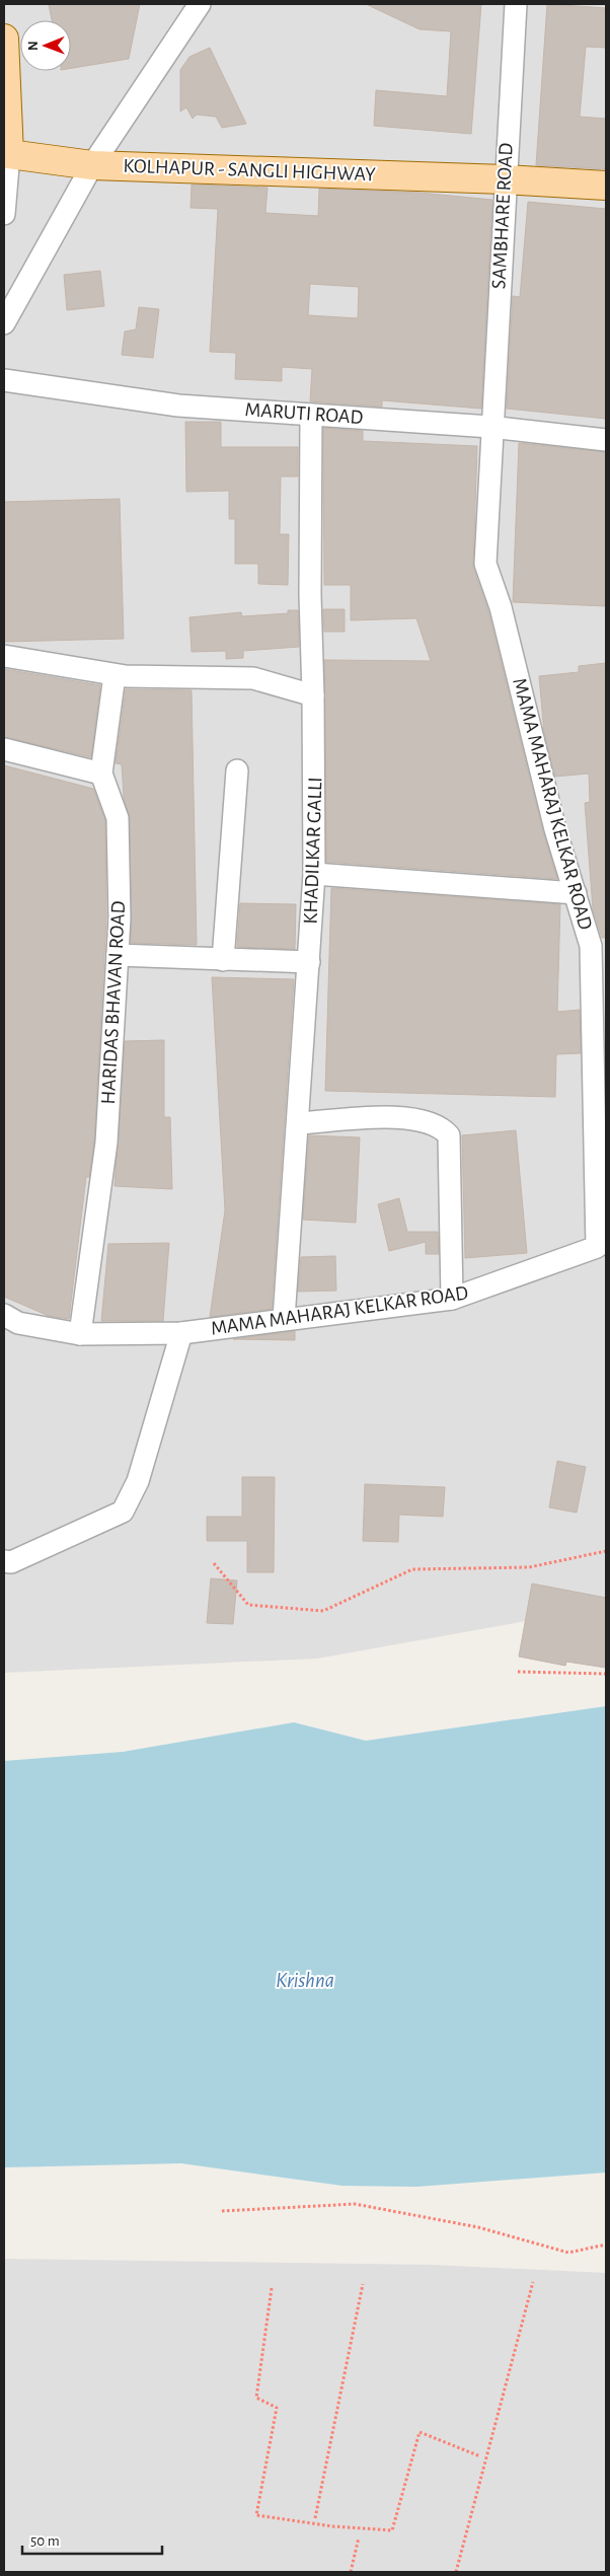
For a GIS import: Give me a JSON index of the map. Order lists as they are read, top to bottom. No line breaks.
{"streets":{"main road":["KOLHAPUR - SANGLI HIGHWAY"],"street":["SAMBHARE ROAD","MARUTI ROAD","MAMA MAHARAJ KELKAR ROAD","KHADILKAR GALLI","HARIDAS BHAVAN ROAD"]},"crossings":[["KOLHAPUR - SANGLI HIGHWAY","SAMBHARE ROAD"],["SAMBHARE ROAD","MARUTI ROAD"],["SAMBHARE ROAD","MAMA MAHARAJ KELKAR ROAD"],["MARUTI ROAD","MAMA MAHARAJ KELKAR ROAD"],["MARUTI ROAD","KHADILKAR GALLI"],["MAMA MAHARAJ KELKAR ROAD","KHADILKAR GALLI"],["MAMA MAHARAJ KELKAR ROAD","HARIDAS BHAVAN ROAD"]],"water":["Krishna"],"scale_bar":"50 m","north":"left"}
